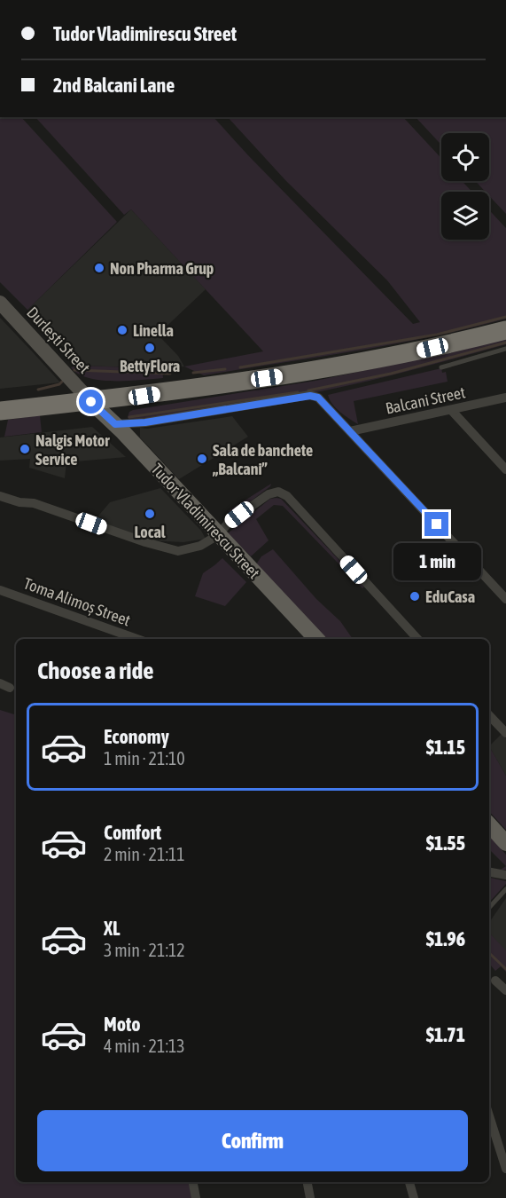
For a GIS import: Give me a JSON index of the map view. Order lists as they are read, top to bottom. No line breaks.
{"streets":{"main road":["Tudor Vladimirescu Street"],"street":["Durlești Street","Balcani Street","Toma Alimoș Street"]},"crossings":[["Durlești Street","Tudor Vladimirescu Street"]],"places":["Non Pharma Grup","Linella","BettyFlora","Nalgis Motor Service","Sala de banchete „Balcani”","Local","EduCasa"],"page":{"banner":["Tudor Vladimirescu Street","2nd Balcani Lane"],"bubble":"1 min","heading":"Choose a ride","list":[{"name":"Economy","note":"1 min · 21:10","value":"$1.15"},{"name":"Comfort","note":"2 min · 21:11","value":"$1.55"},{"name":"XL","note":"3 min · 21:12","value":"$1.96"},{"name":"Moto","note":"4 min · 21:13","value":"$1.71"}],"buttons":"Confirm"}}
